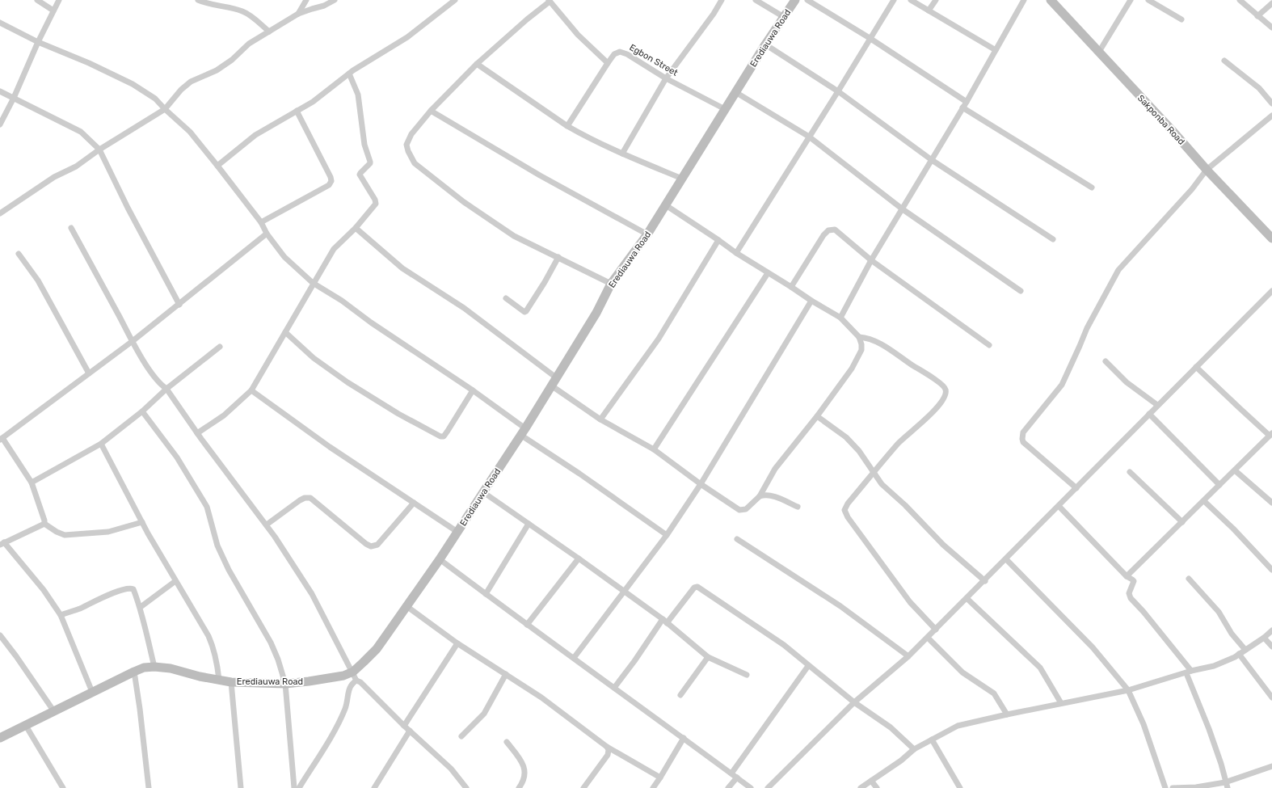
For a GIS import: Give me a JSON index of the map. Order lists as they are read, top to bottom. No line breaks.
{"streets":{"street":["Erediauwa Road","Egbon Street","Sakponba Road"]},"crossings":[["Erediauwa Road","Egbon Street"]]}
